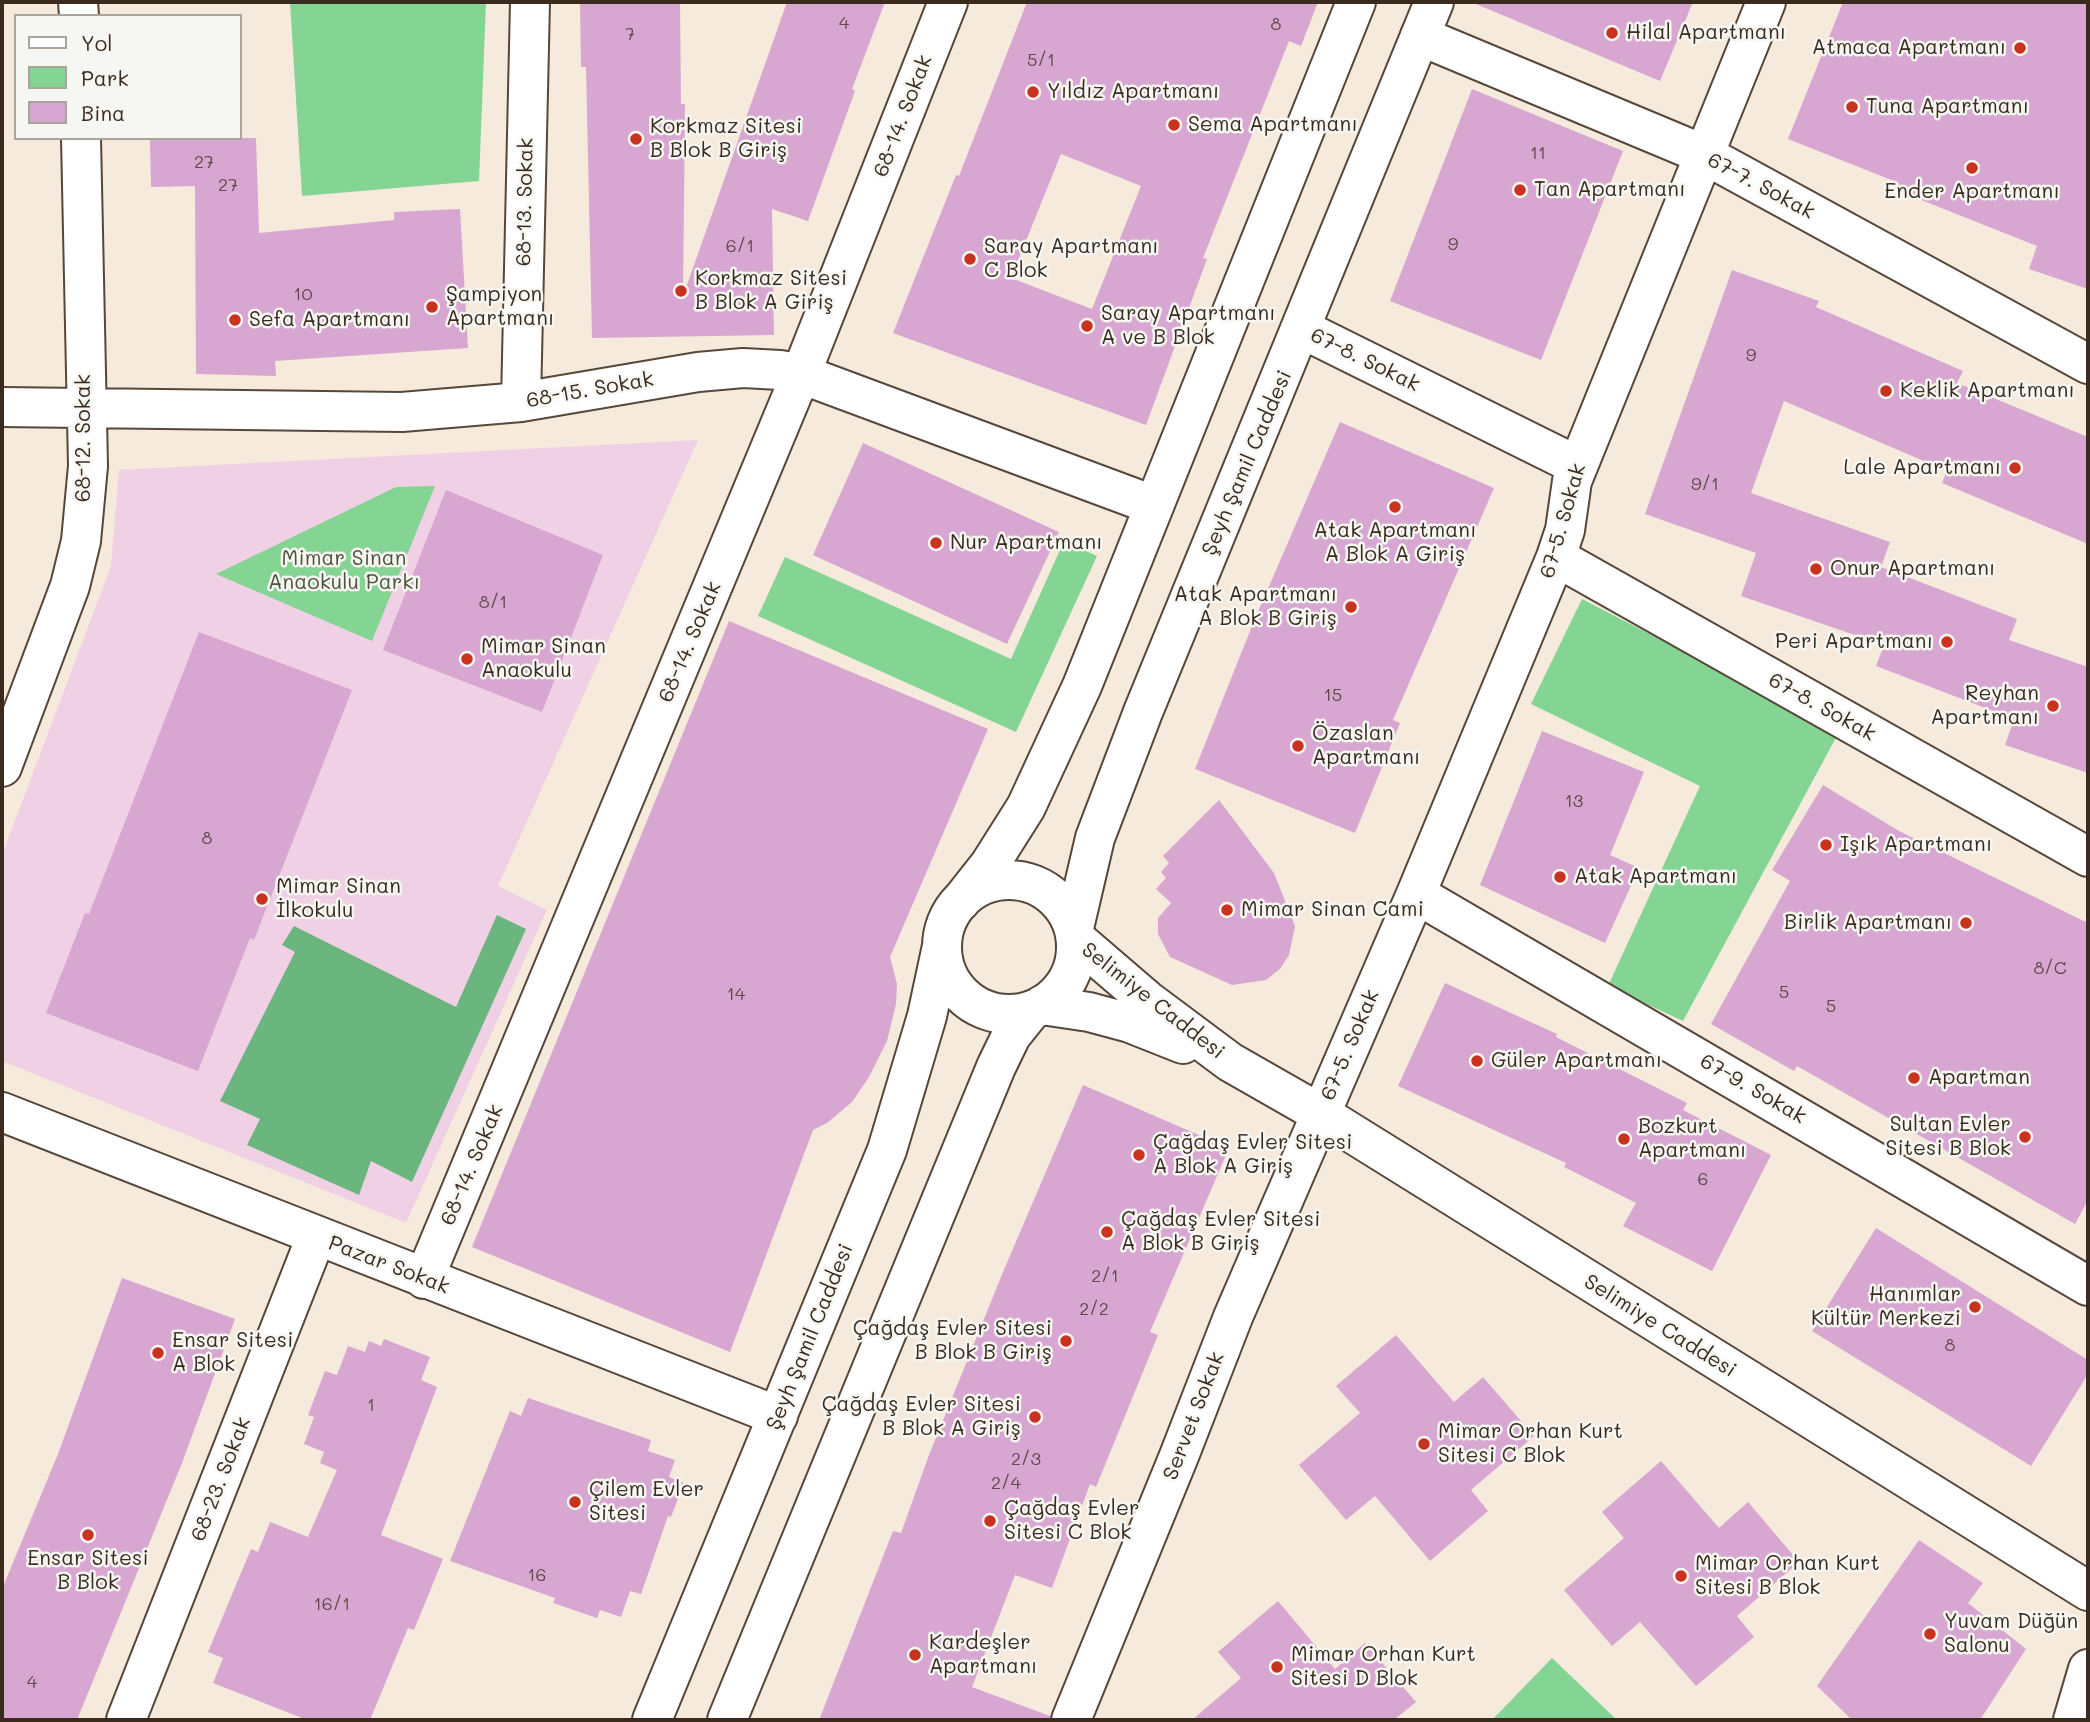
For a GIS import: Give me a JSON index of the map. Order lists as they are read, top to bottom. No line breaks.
{"streets":{"street":["68-14. Sokak","67-7. Sokak","68-13. Sokak","67-8. Sokak","68-15. Sokak","68-12. Sokak","Şeyh Şamil Caddesi","67-5. Sokak","Selimiye Caddesi","67-9. Sokak","Pazar Sokak","Servet Sokak","68-23. Sokak"]},"crossings":[["68-14. Sokak","68-15. Sokak"],["68-14. Sokak","Pazar Sokak"],["67-7. Sokak","Şeyh Şamil Caddesi"],["67-7. Sokak","67-5. Sokak"],["68-13. Sokak","68-15. Sokak"],["67-8. Sokak","Şeyh Şamil Caddesi"],["67-8. Sokak","67-5. Sokak"],["68-15. Sokak","68-12. Sokak"],["Şeyh Şamil Caddesi","Selimiye Caddesi"],["Şeyh Şamil Caddesi","Pazar Sokak"],["67-5. Sokak","Selimiye Caddesi"],["67-5. Sokak","67-9. Sokak"],["67-5. Sokak","Servet Sokak"],["Selimiye Caddesi","Servet Sokak"],["Pazar Sokak","68-23. Sokak"]],"parks":["Mimar Sinan Anaokulu Parkı"],"places":["Hilal Apartmanı","Atmaca Apartmanı","Yıldız Apartmanı","Tuna Apartmanı","Sema Apartmanı","Korkmaz Sitesi B Blok B Giriş","Ender Apartmanı","Tan Apartmanı","Saray Apartmanı C Blok","Korkmaz Sitesi B Blok A Giriş","Şampiyon Apartmanı","Sefa Apartmanı","Saray Apartmanı A ve B Blok","Keklik Apartmanı","Lale Apartmanı","Atak Apartmanı A Blok A Giriş","Nur Apartmanı","Onur Apartmanı","Atak Apartmanı A Blok B Giriş","Peri Apartmanı","Mimar Sinan Anaokulu","Reyhan Apartmanı","Özaslan Apartmanı","Işık Apartmanı","Atak Apartmanı","Mimar Sinan İlkokulu","Mimar Sinan Cami","Birlik Apartmanı","Güler Apartmanı","Apartman","Sultan Evler Sitesi B Blok","Bozkurt Apartmanı","Çağdaş Evler Sitesi A Blok A Giriş","Çağdaş Evler Sitesi A Blok B Giriş","Hanımlar Kültür Merkezi","Çağdaş Evler Sitesi B Blok B Giriş","Ensar Sitesi A Blok","Çağdaş Evler Sitesi B Blok A Giriş","Mimar Orhan Kurt Sitesi C Blok","Çilem Evler Sitesi","Çağdaş Evler Sitesi C Blok","Ensar Sitesi B Blok","Mimar Orhan Kurt Sitesi B Blok","Yuvam Düğün Salonu","Kardeşler Apartmanı","Mimar Orhan Kurt Sitesi D Blok"],"house_numbers":["4","8","7","5/1","11","27","27","9","6/1","10","9","9/1","8/1","15","13","8","8/C","5","14","5","6","2/1","2/2","8","1","2/3","2/4","16","16/1","4"],"legend":["Yol","Park","Bina"]}
